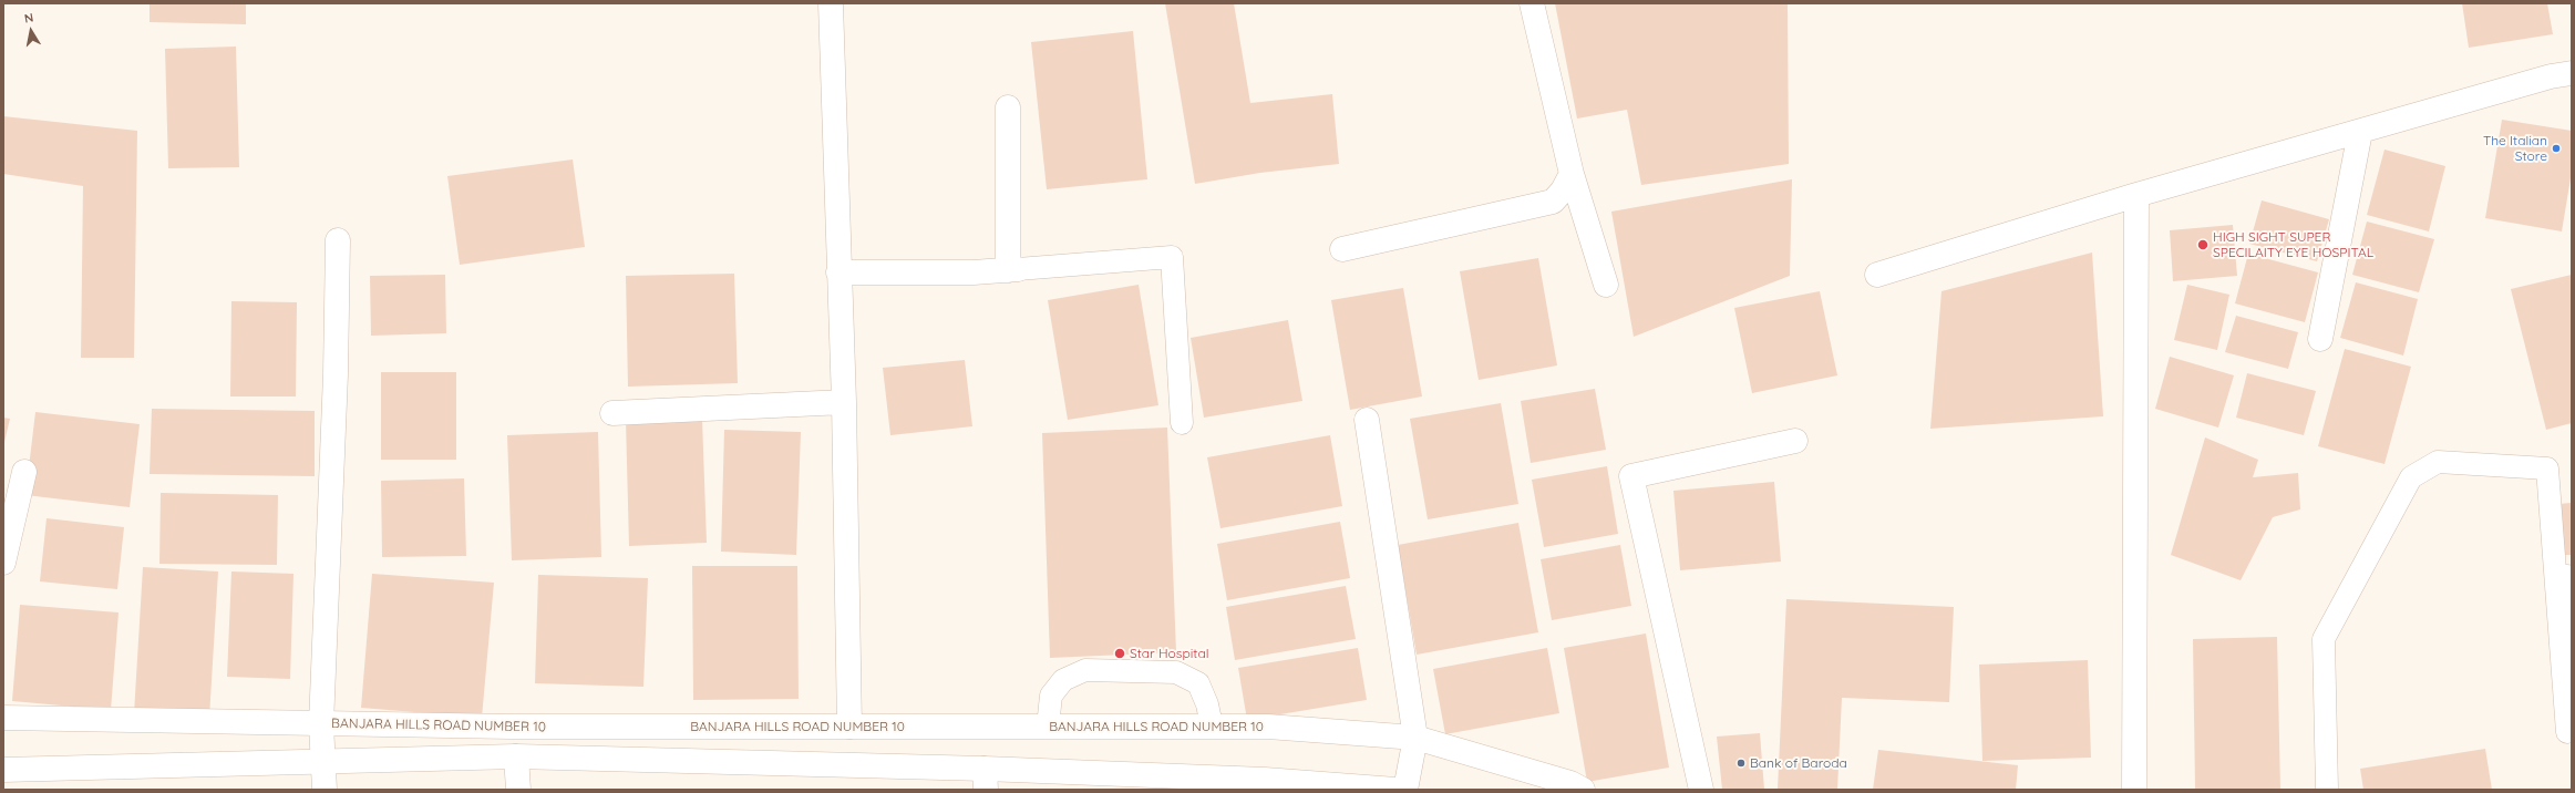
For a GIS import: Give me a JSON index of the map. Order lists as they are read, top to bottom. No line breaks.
{"streets":{"street":["BANJARA HILLS ROAD NUMBER 10"]},"places":["The Italian Store","HIGH SIGHT SUPER SPECILAITY EYE HOSPITAL","Star Hospital","Bank of Baroda"],"north":"top"}
